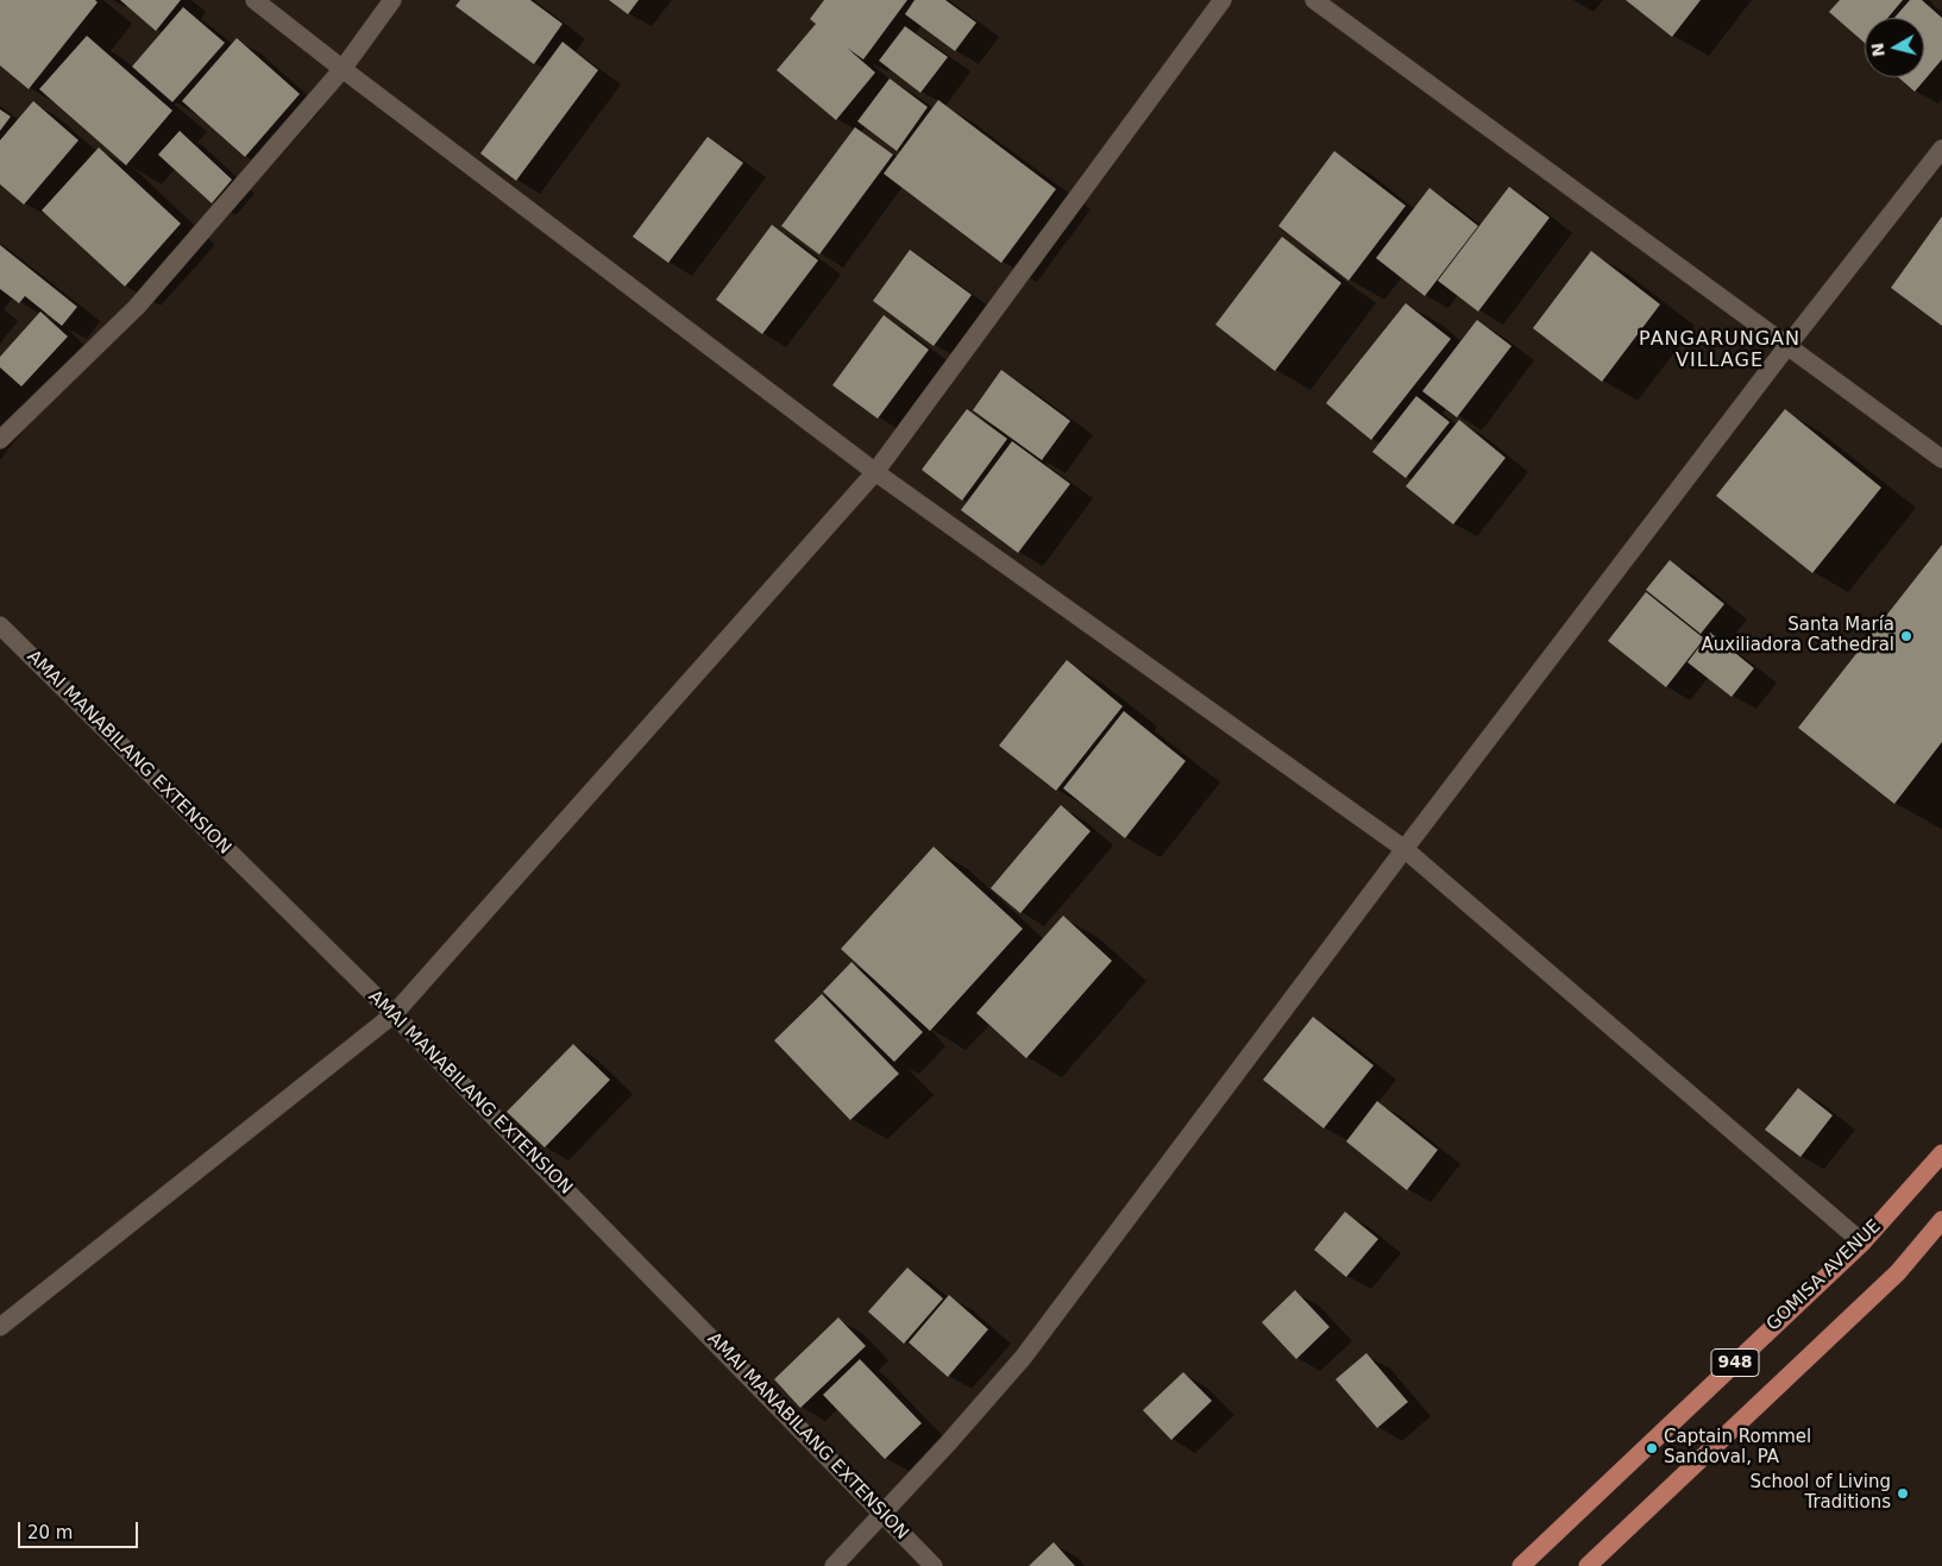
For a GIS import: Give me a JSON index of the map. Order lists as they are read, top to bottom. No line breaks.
{"streets":{"main road":["GOMISA AVENUE","948"],"street":["AMAI MANABILANG EXTENSION"]},"districts":["PANGARUNGAN VILLAGE"],"places":["Santa María Auxiliadora Cathedral","Captain Rommel Sandoval, PA","School of Living Traditions"],"scale_bar":"20 m","north":"left"}
